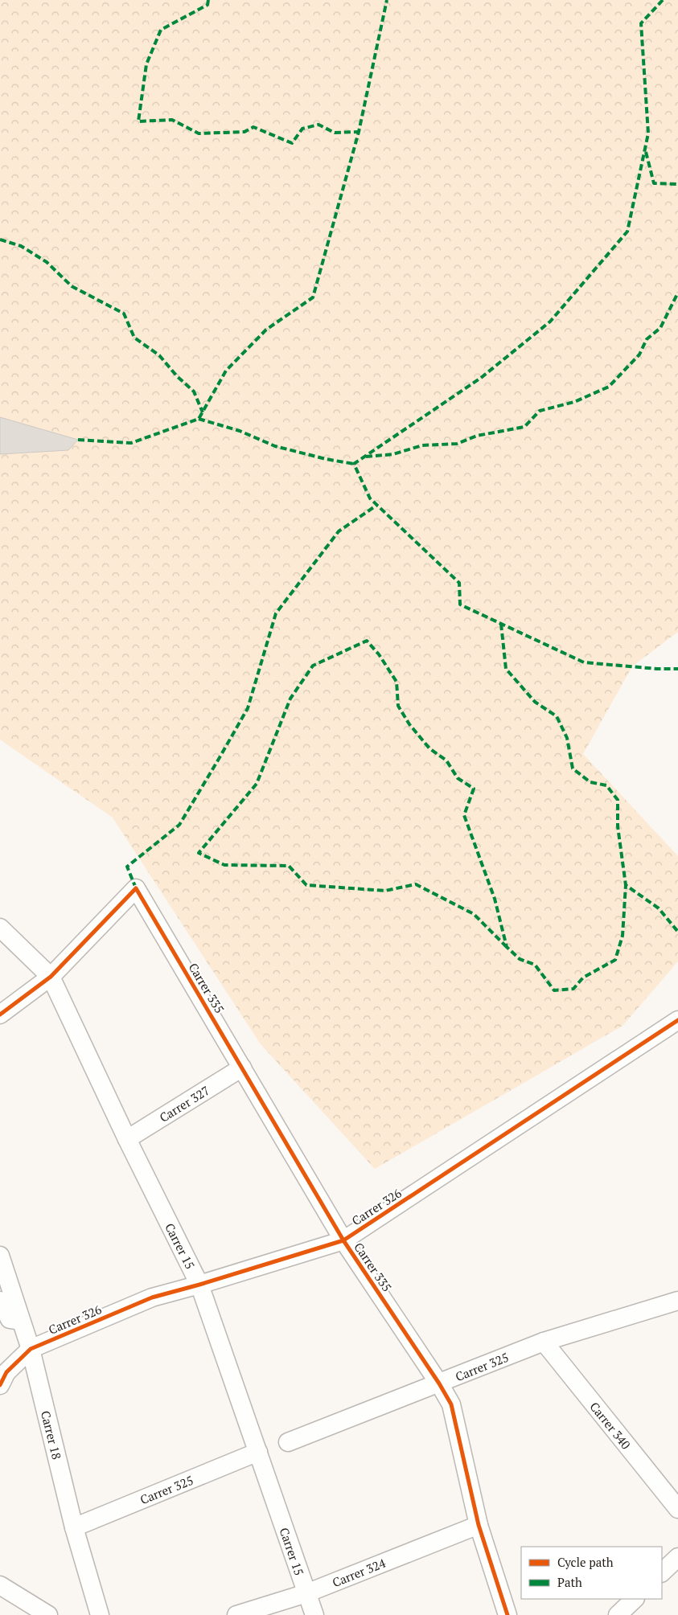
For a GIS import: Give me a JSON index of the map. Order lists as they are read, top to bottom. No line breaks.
{"streets":{"street":["Carrer 335","Carrer 327","Carrer 326","Carrer 15","Carrer 325","Carrer 340","Carrer 18","Carrer 324"]},"crossings":[["Carrer 335","Carrer 327"],["Carrer 335","Carrer 326"],["Carrer 335","Carrer 15"],["Carrer 335","Carrer 325"],["Carrer 335","Carrer 324"],["Carrer 327","Carrer 15"],["Carrer 326","Carrer 15"],["Carrer 326","Carrer 18"],["Carrer 15","Carrer 325"],["Carrer 15","Carrer 324"],["Carrer 325","Carrer 340"],["Carrer 325","Carrer 18"]],"legend":["Cycle path","Path"]}
